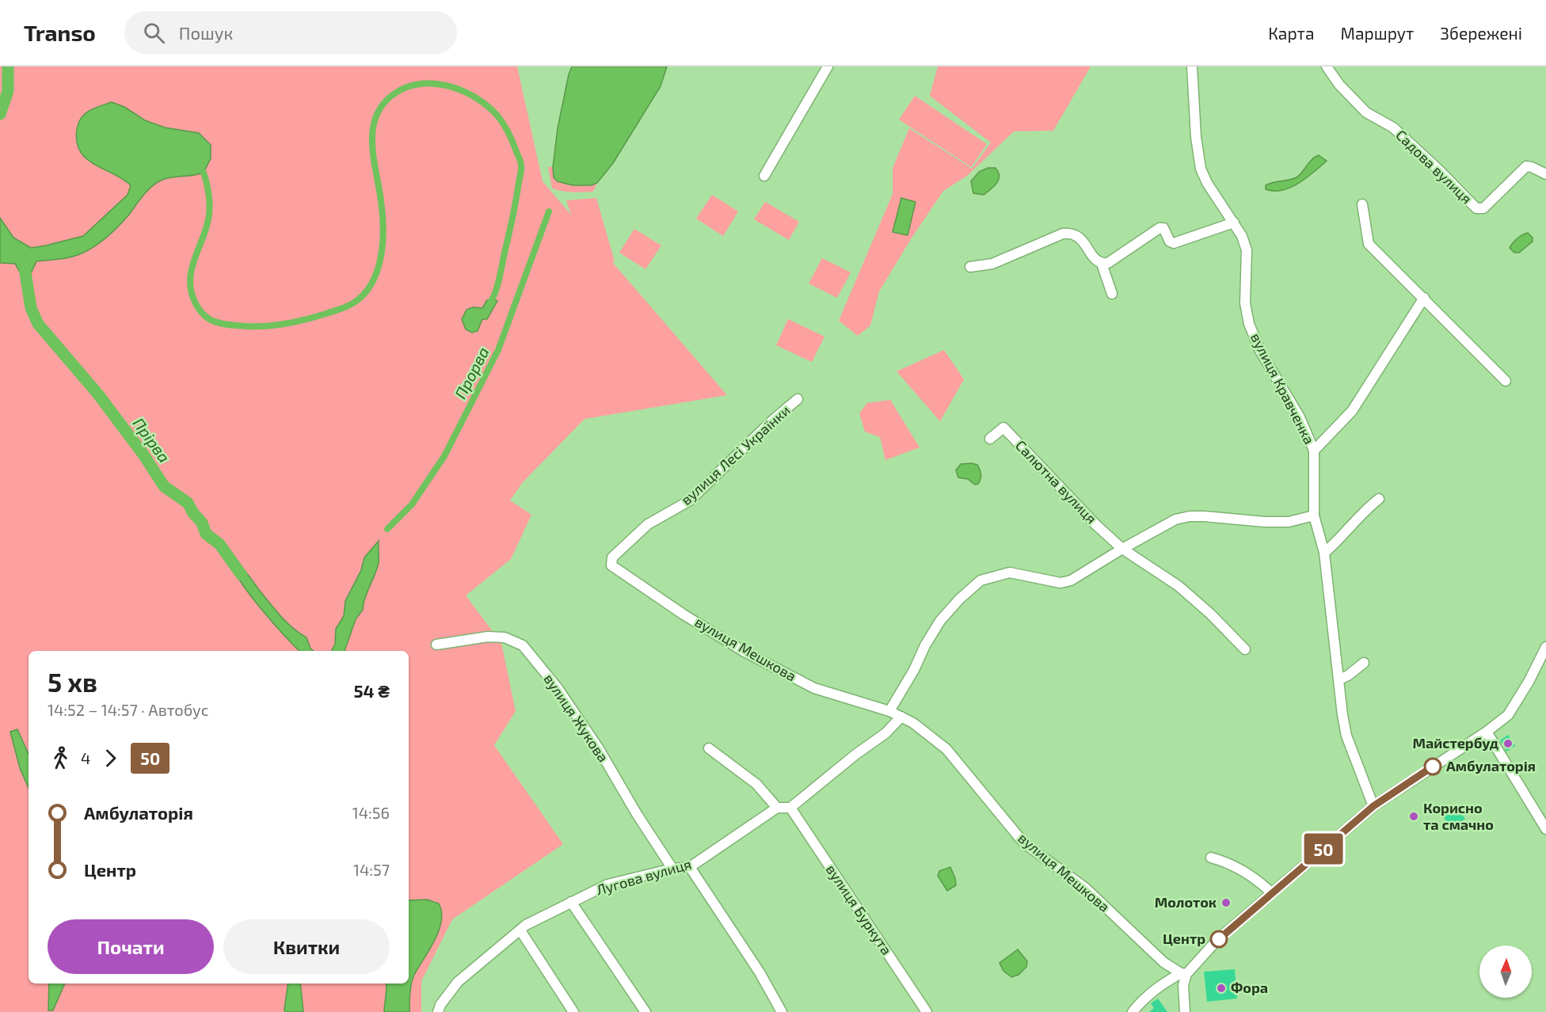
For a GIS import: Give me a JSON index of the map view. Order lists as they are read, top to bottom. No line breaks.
{"streets":{"street":["Садова вулиця","вулиця Кравченка","вулиця Лесі Українки","Салютна вулиця","вулиця Мешкова","вулиця Жукова","Лугова вулиця","вулиця Буркута"]},"crossings":[["вулиця Лесі Українки","вулиця Мешкова"],["вулиця Жукова","Лугова вулиця"]],"water":["Прорва","Прірва"],"places":["Майстербуд","Амбулаторія","Корисно та смачно","Молоток","Центр","Фора"],"lines":["bus line 50"],"north":"top","page":{"header":"Transo","search":"Пошук","nav":["Карта","Маршрут","Збережені"],"on_map":"50","heading":["5 хв","14:52 – 14:57 · Автобус","54 ₴"],"legs":["4","50"],"list":[{"name":"Амбулаторія","value":"14:56"},{"name":"Центр","value":"14:57"}],"buttons":["Почати","Квитки"]}}
